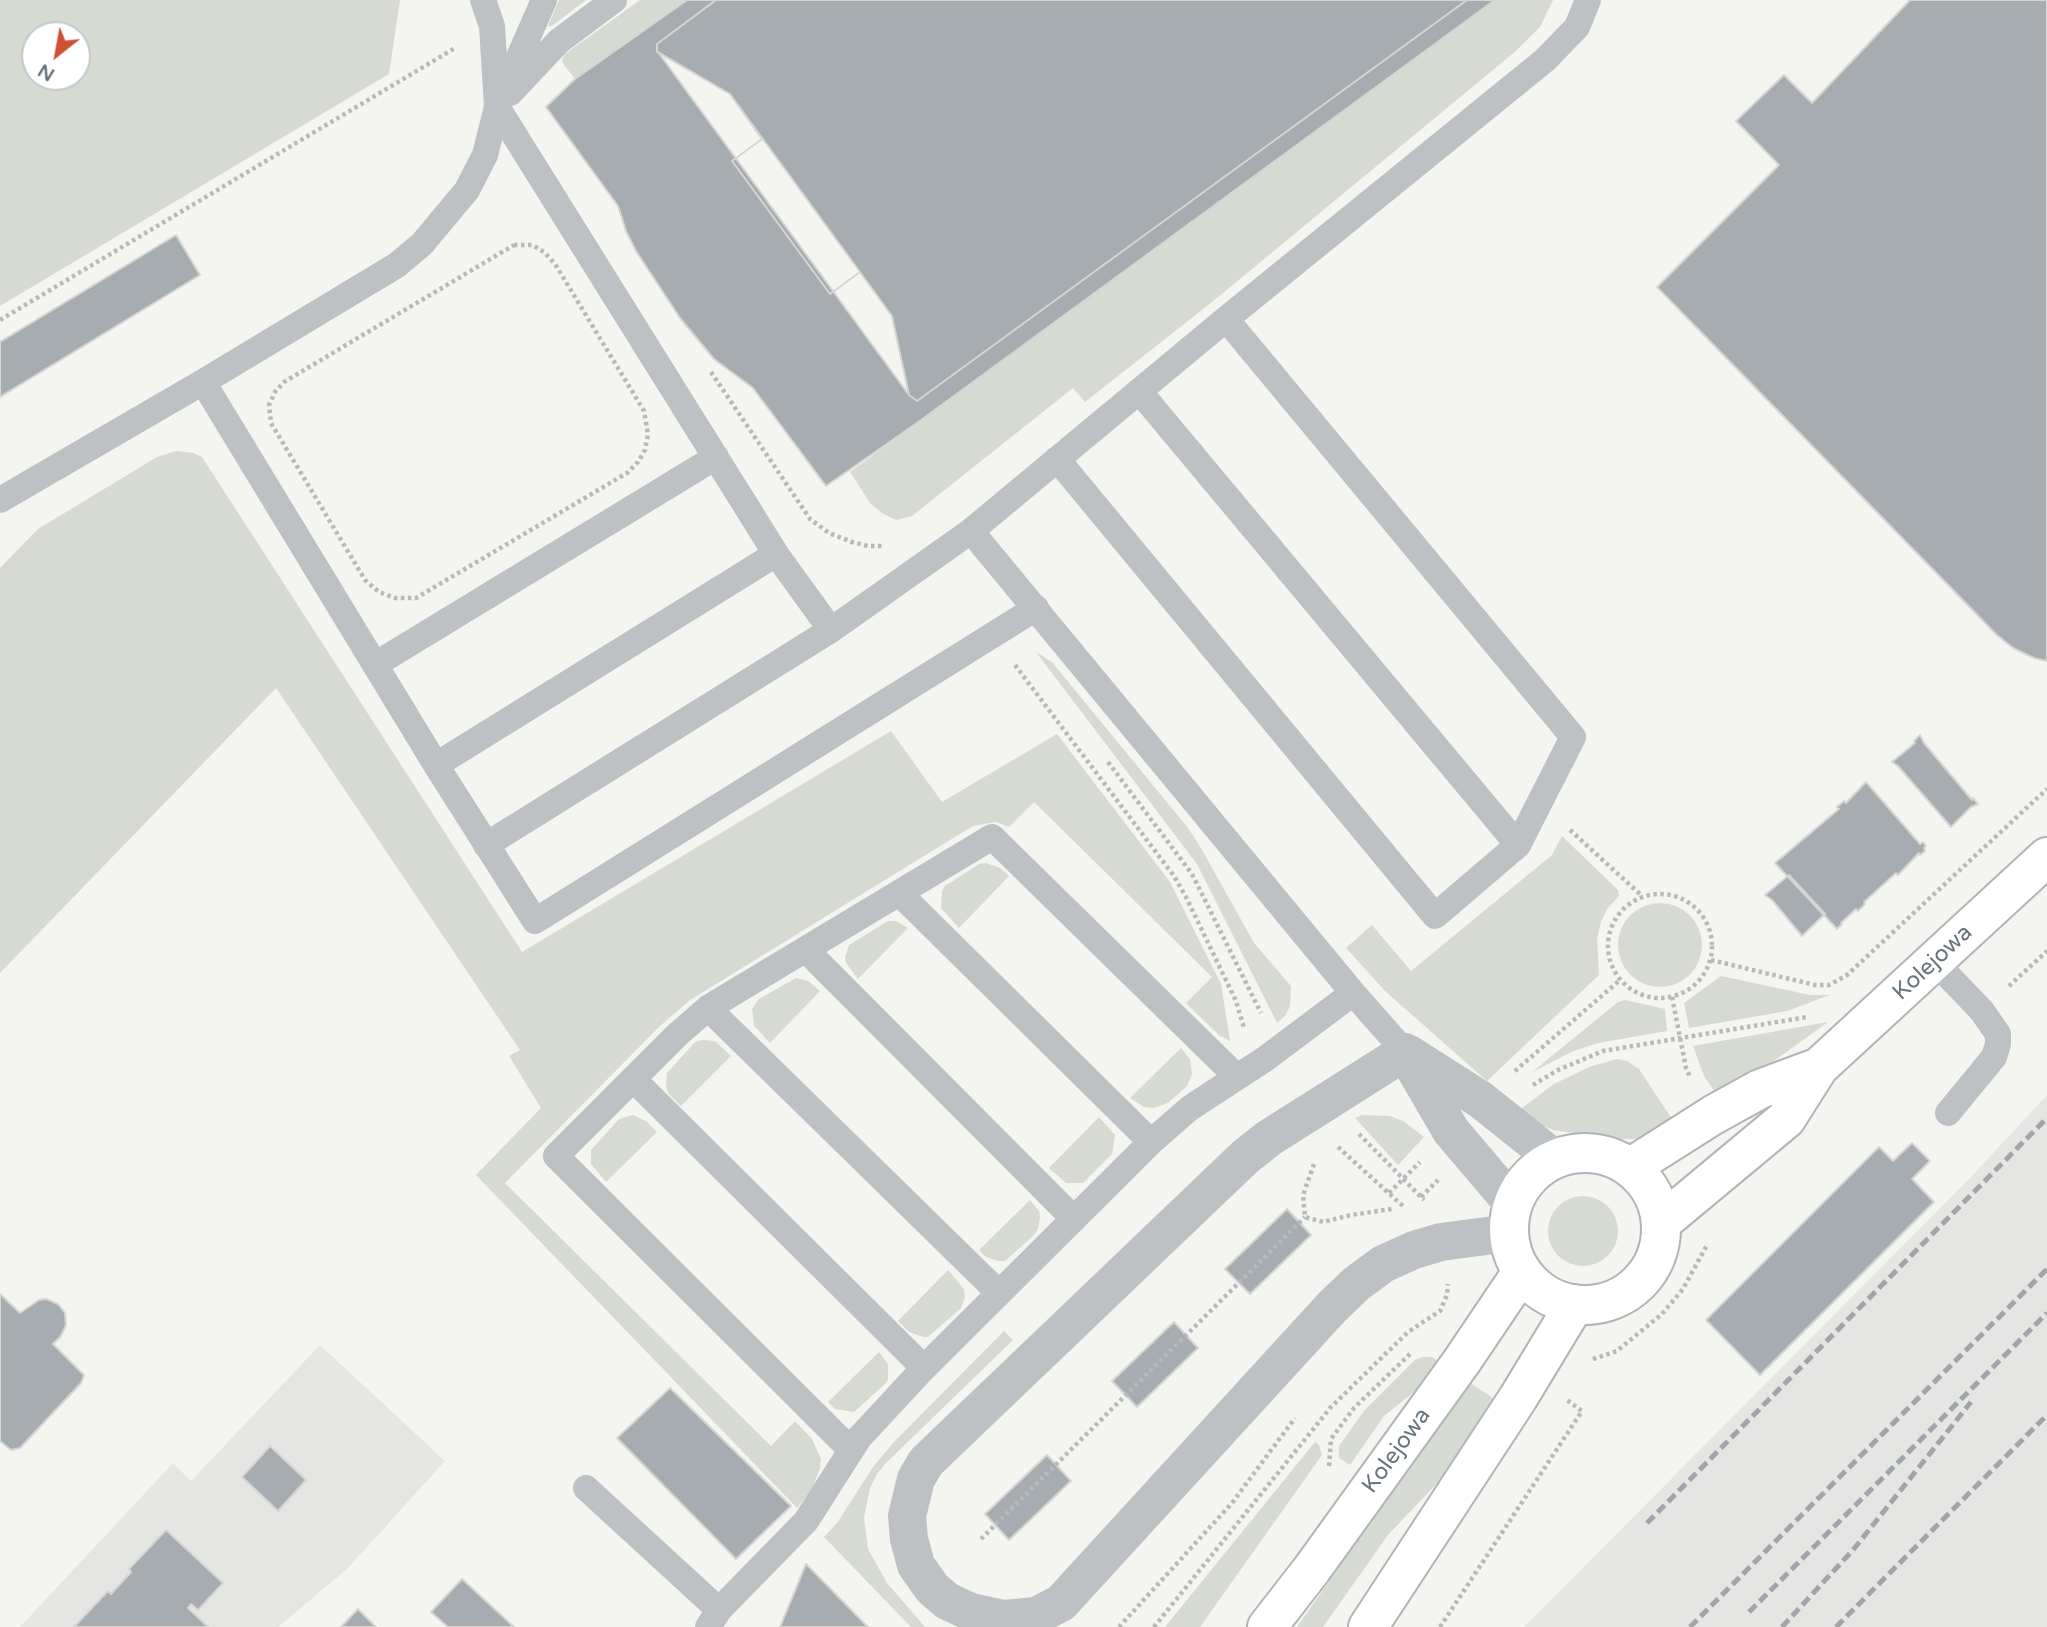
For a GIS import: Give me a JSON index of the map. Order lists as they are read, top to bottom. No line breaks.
{"streets":{"street":["Kolejowa"]},"north":"bottom left"}
